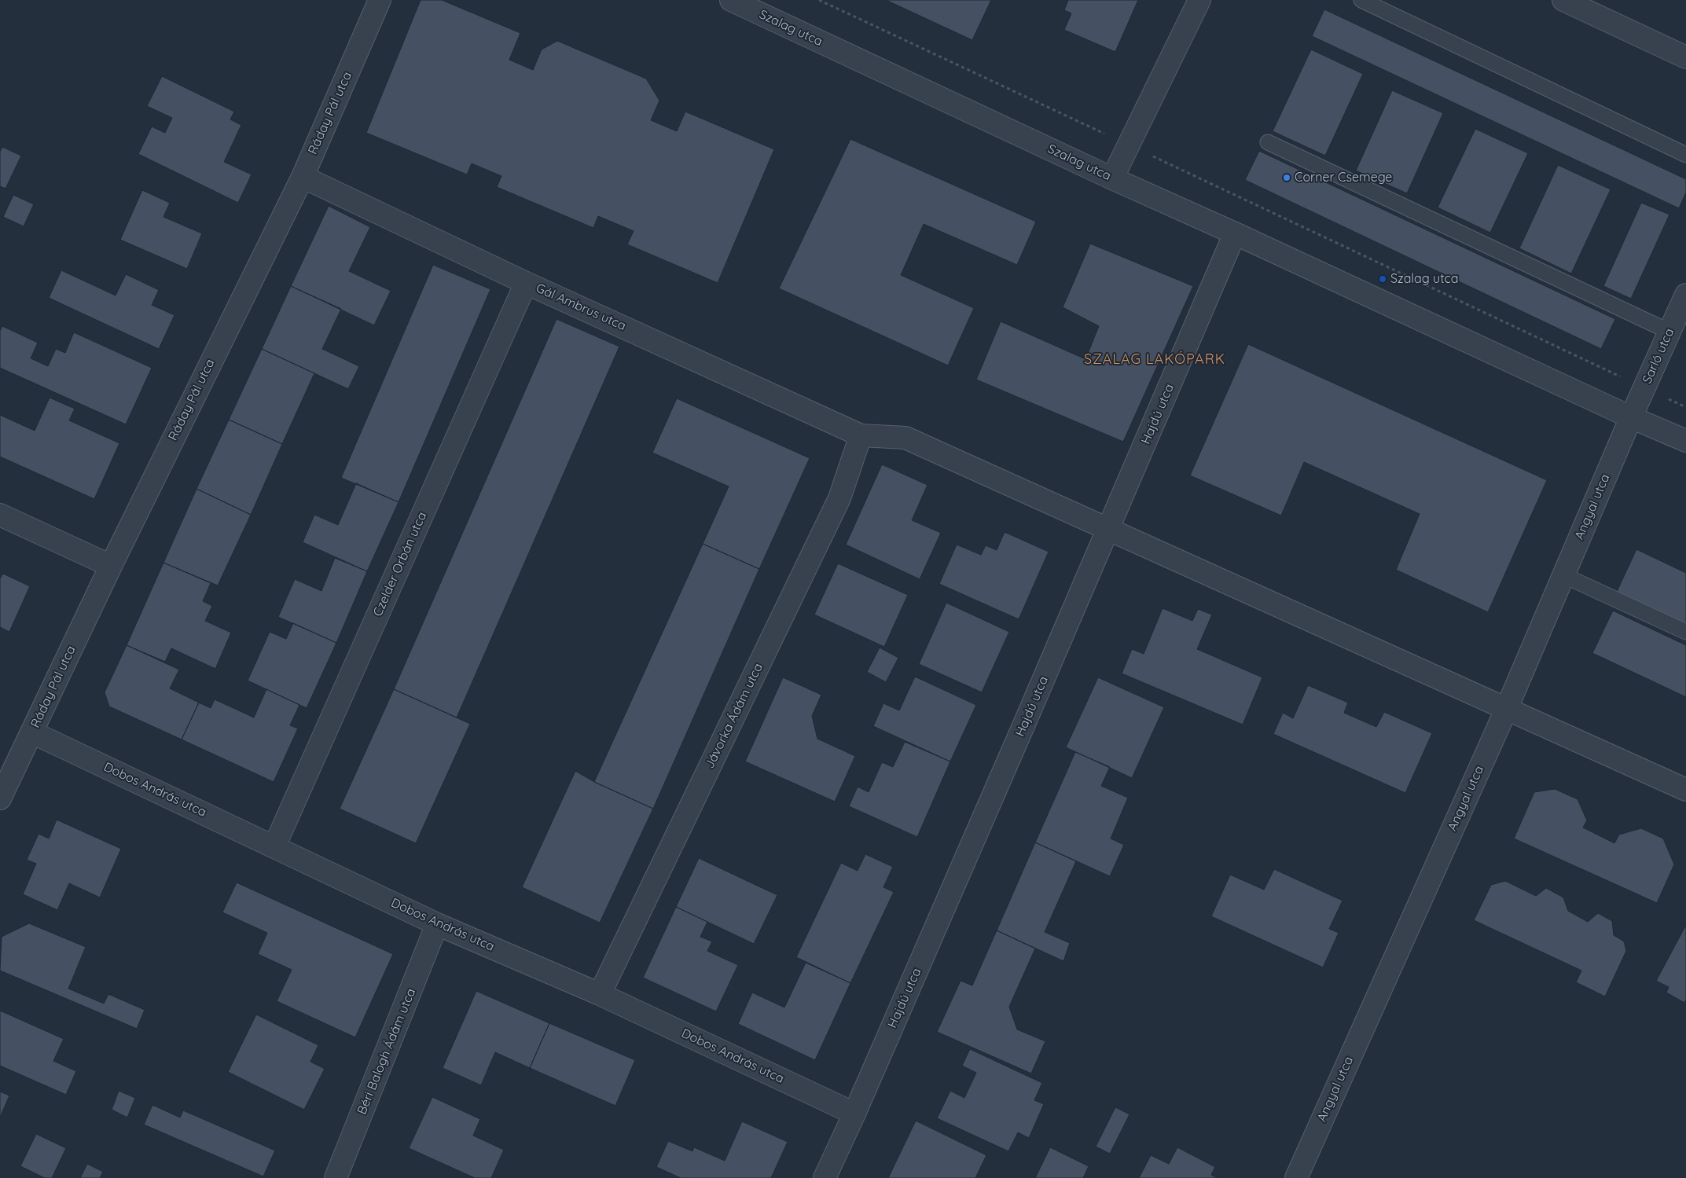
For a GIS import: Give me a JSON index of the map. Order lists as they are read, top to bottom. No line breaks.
{"streets":{"street":["Szalag utca","Ráday Pál utca","Gál Ambrus utca","Sarló utca","Hajdú utca","Angyal utca","Czelder Orbán utca","Jávorka Ádám utca","Dobos András utca","Béri Balogh Ádám utca"]},"crossings":[["Szalag utca","Sarló utca"],["Szalag utca","Hajdú utca"],["Szalag utca","Angyal utca"],["Ráday Pál utca","Gál Ambrus utca"],["Ráday Pál utca","Dobos András utca"],["Gál Ambrus utca","Czelder Orbán utca"],["Gál Ambrus utca","Jávorka Ádám utca"],["Sarló utca","Angyal utca"],["Hajdú utca","Dobos András utca"],["Czelder Orbán utca","Dobos András utca"],["Jávorka Ádám utca","Dobos András utca"],["Dobos András utca","Béri Balogh Ádám utca"]],"districts":["SZALAG LAKÓPARK"],"places":["Corner Csemege","Szalag utca"]}
